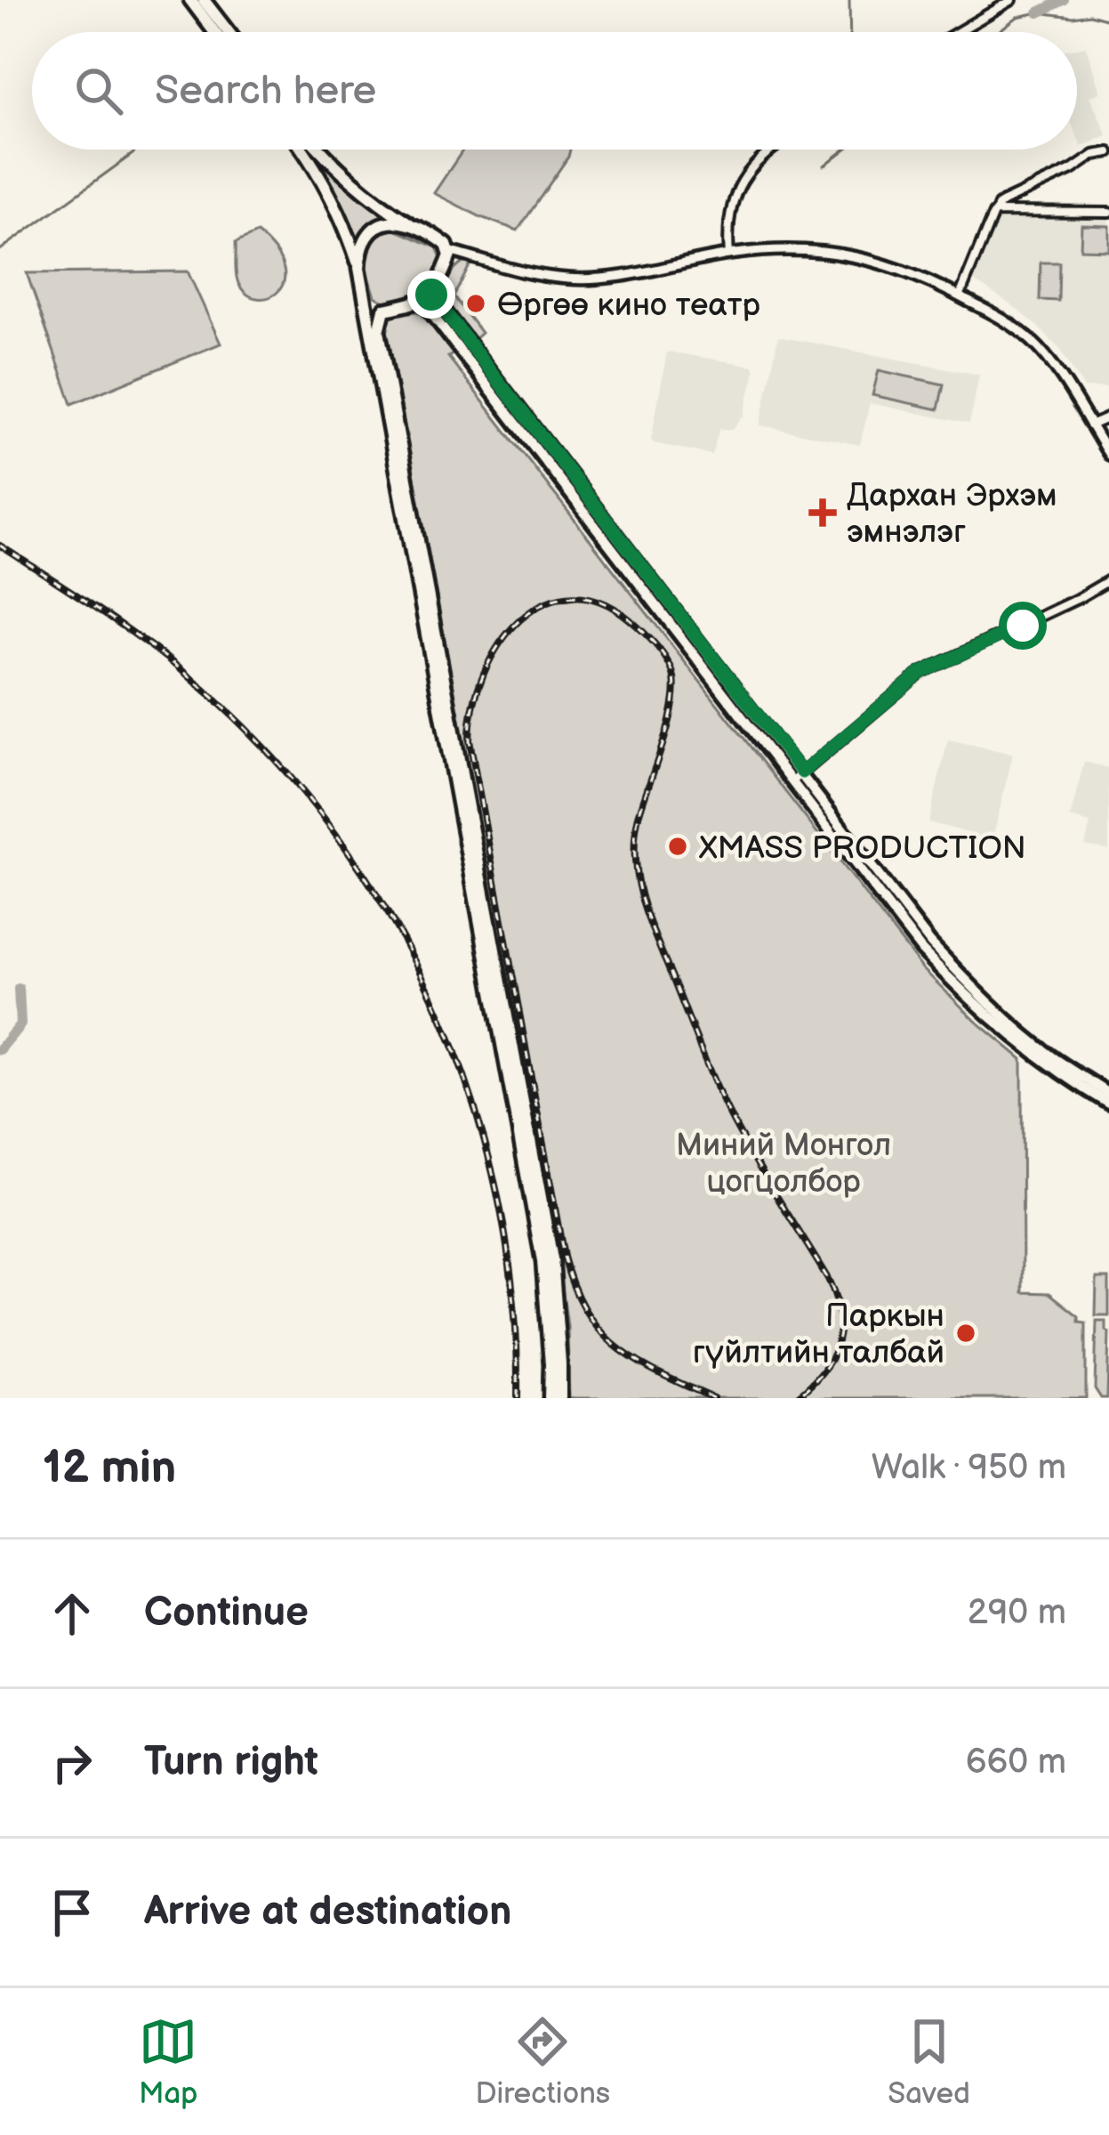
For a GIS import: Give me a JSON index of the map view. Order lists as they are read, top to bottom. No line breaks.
{"parks":["Миний Монгол цогцолбор"],"places":{"other":["Өргөө кино театр","XMASS PRODUCTION","Паркын гүйлтийн талбай"],"health":["Дархан Эрхэм эмнэлэг"]},"page":{"search":"Search here","heading":["12 min","Walk · 950 m"],"list":[["Continue","290 m"],["Turn right","660 m"],"Arrive at destination"],"nav":["Map","Directions","Saved"]}}
